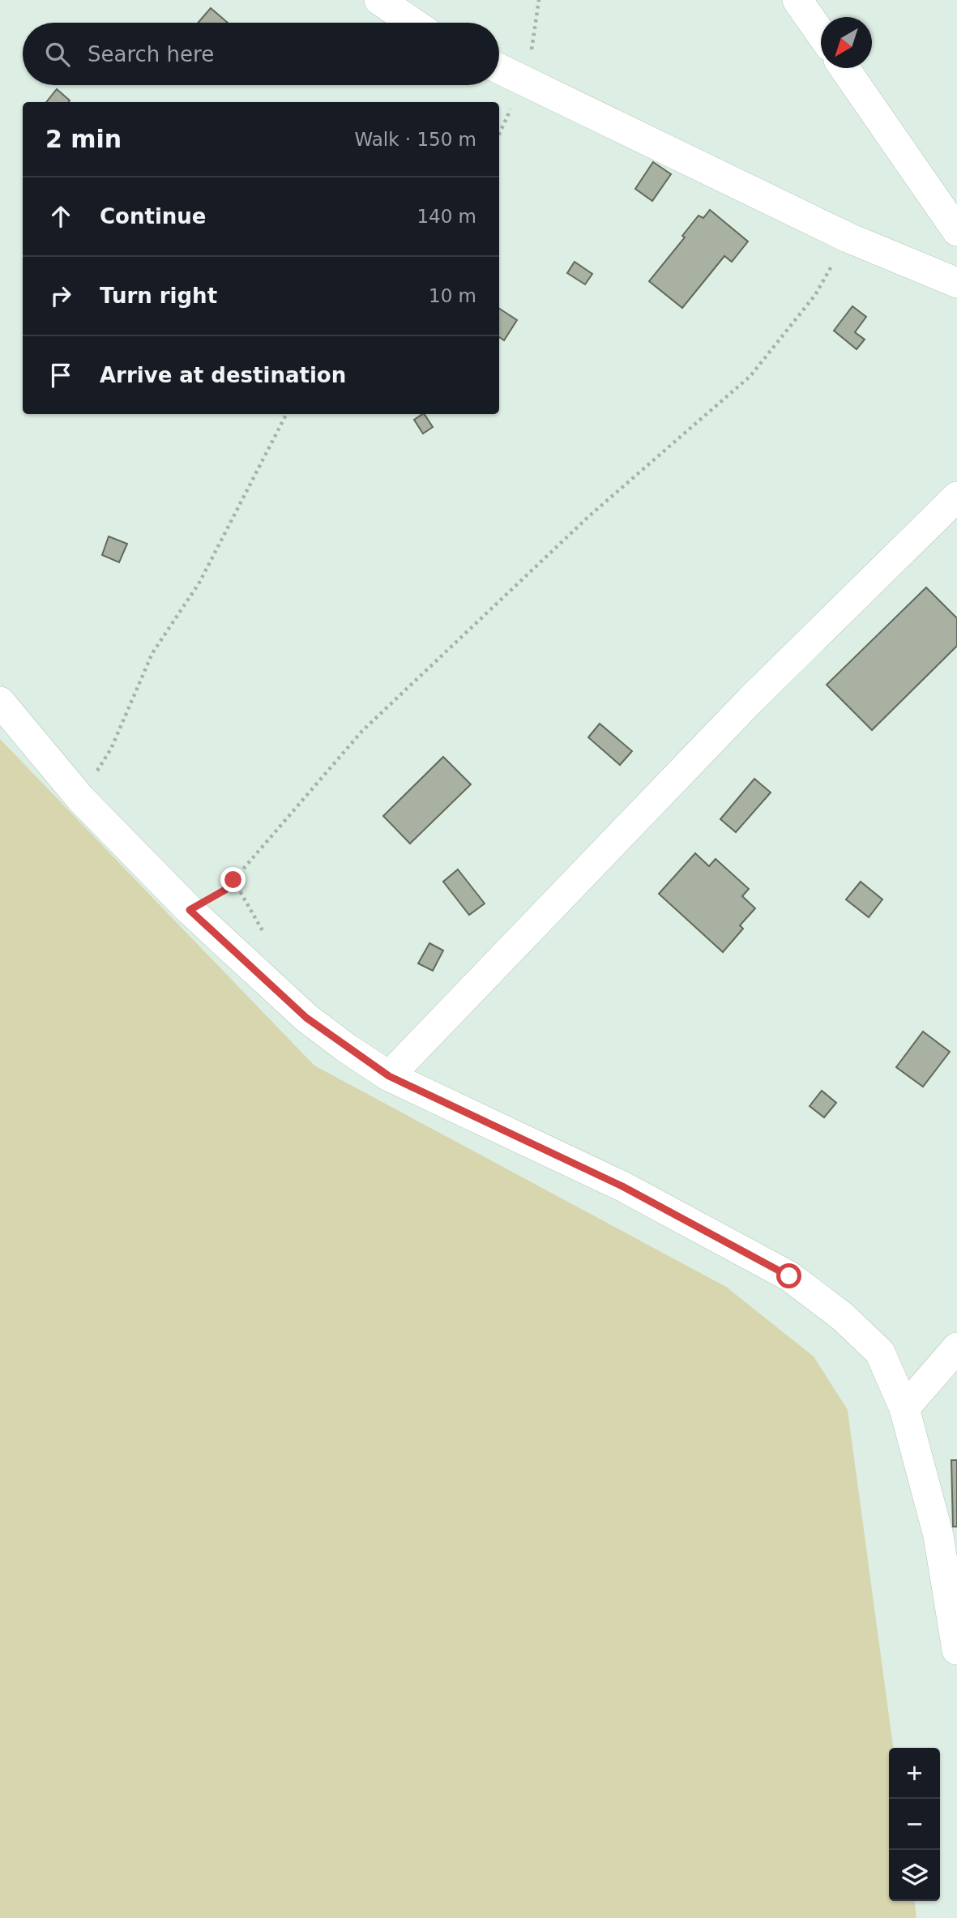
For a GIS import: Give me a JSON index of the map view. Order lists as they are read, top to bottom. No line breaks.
{"north":"bottom left","page":{"search":"Search here","heading":["2 min","Walk · 150 m"],"list":[["Continue","140 m"],["Turn right","10 m"],"Arrive at destination"],"map_buttons":["+","−"]}}
